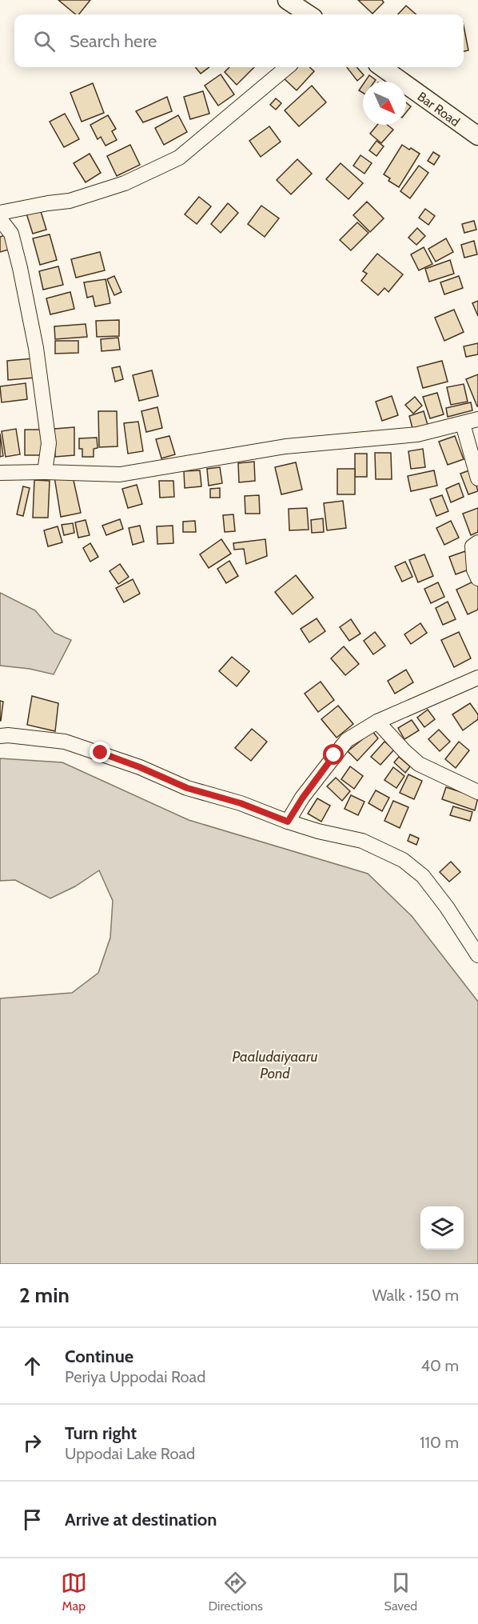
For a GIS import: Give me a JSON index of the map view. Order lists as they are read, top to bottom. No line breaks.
{"streets":{"main road":["Bar Road"]},"water":["Paaludaiyaaru Pond"],"north":"bottom right","page":{"search":"Search here","heading":["2 min","Walk · 150 m"],"list":[["Continue","Periya Uppodai Road","40 m"],["Turn right","Uppodai Lake Road","110 m"],"Arrive at destination"],"nav":["Map","Directions","Saved"]}}
